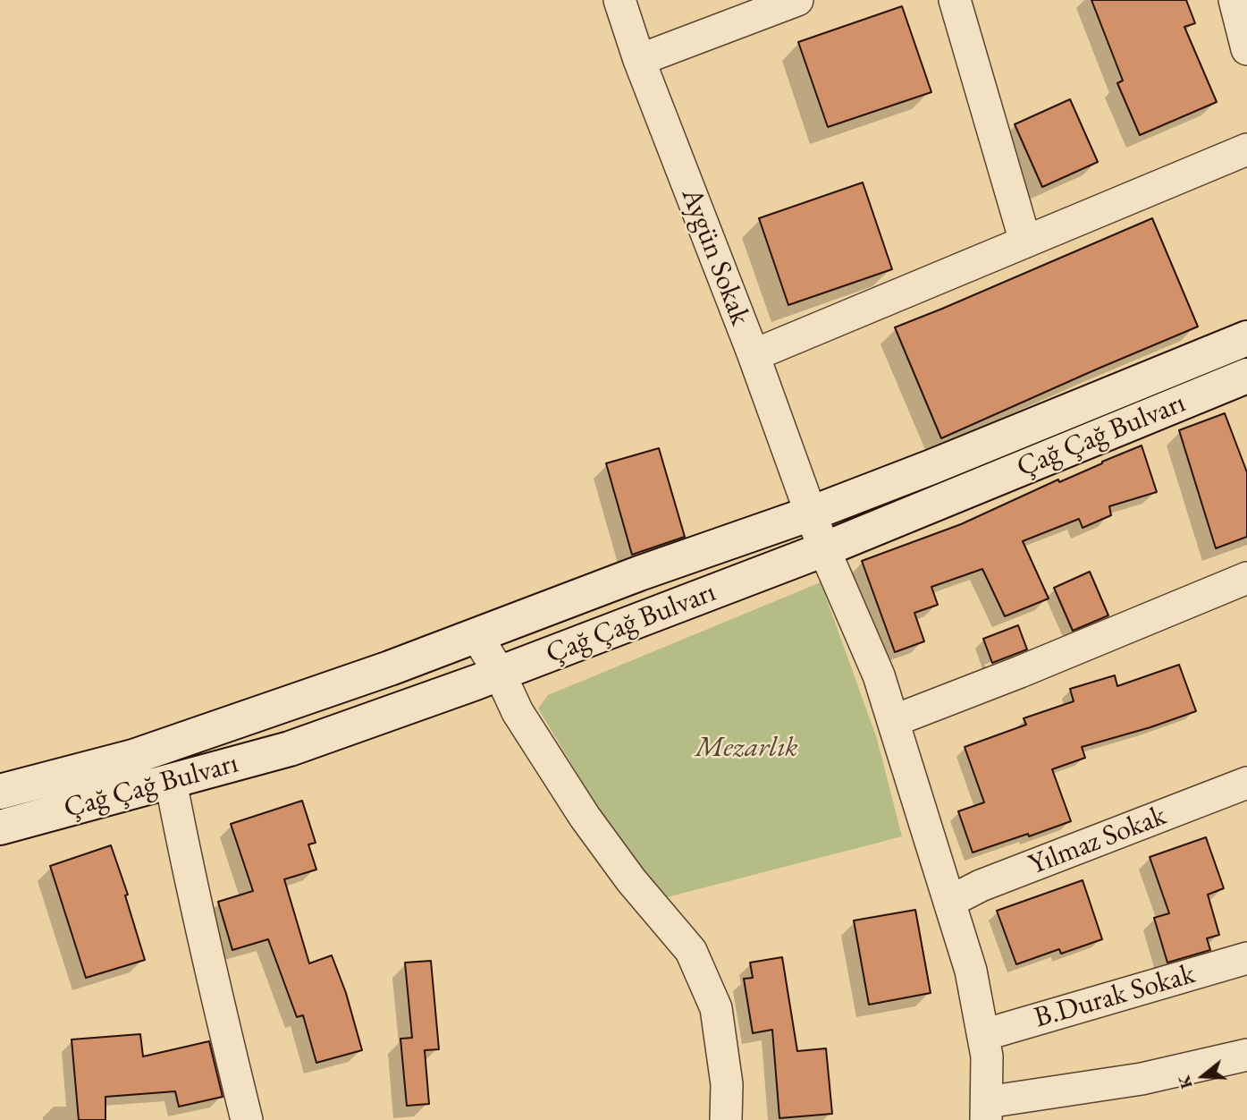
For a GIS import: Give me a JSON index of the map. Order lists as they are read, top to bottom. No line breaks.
{"streets":{"main road":["Çağ Çağ Bulvarı"],"street":["Aygün Sokak","Yılmaz Sokak","B.Durak Sokak"]},"crossings":[["Aygün Sokak","Çağ Çağ Bulvarı"],["Aygün Sokak","Yılmaz Sokak"],["Aygün Sokak","B.Durak Sokak"]],"parks":["Mezarlık"],"north":"left"}
